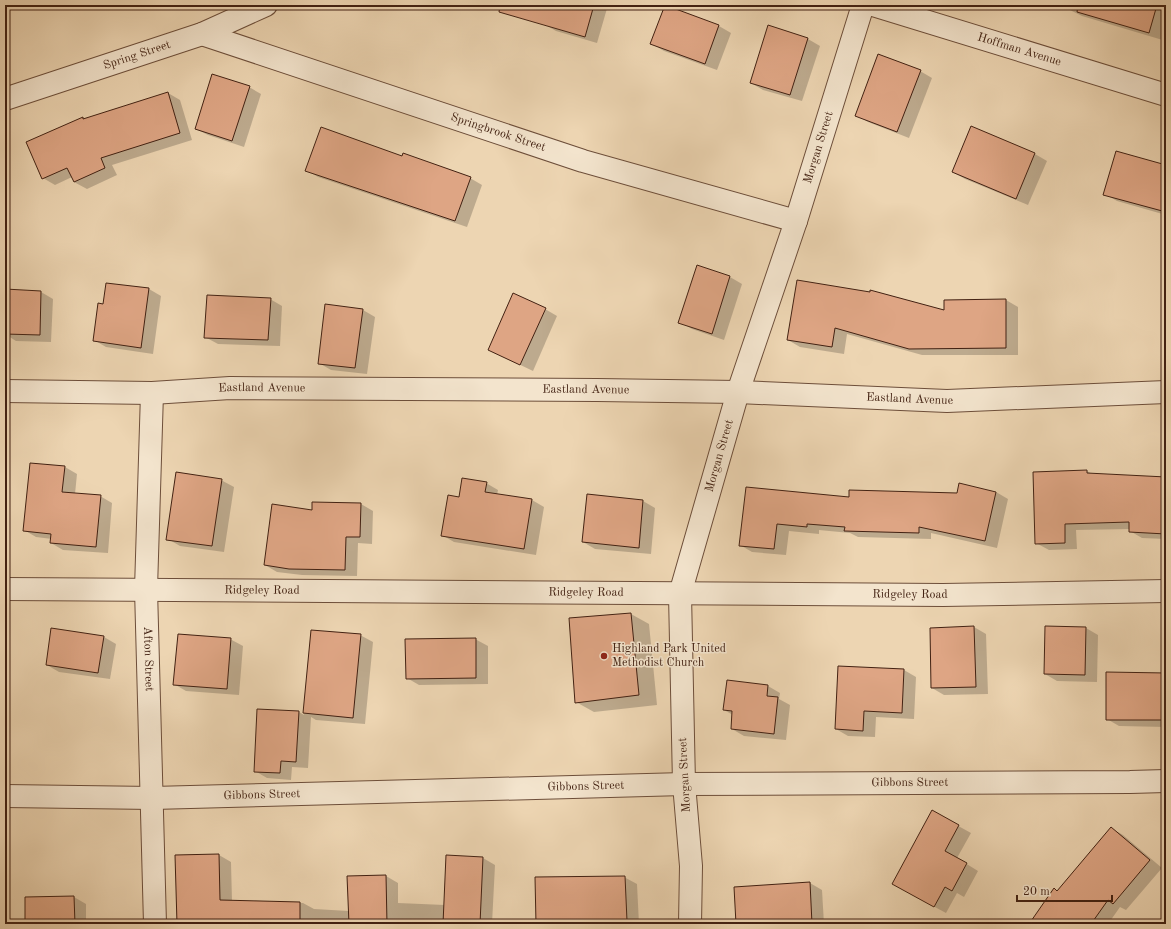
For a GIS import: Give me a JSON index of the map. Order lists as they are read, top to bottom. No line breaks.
{"streets":{"street":["Hoffman Avenue","Spring Street","Springbrook Street","Morgan Street","Eastland Avenue","Ridgeley Road","Afton Street","Gibbons Street"]},"crossings":[["Spring Street","Springbrook Street"],["Springbrook Street","Morgan Street"],["Morgan Street","Eastland Avenue"],["Morgan Street","Ridgeley Road"],["Morgan Street","Gibbons Street"],["Eastland Avenue","Afton Street"],["Ridgeley Road","Afton Street"],["Afton Street","Gibbons Street"]],"places":["Highland Park United Methodist Church"],"scale_bar":"20 m"}
